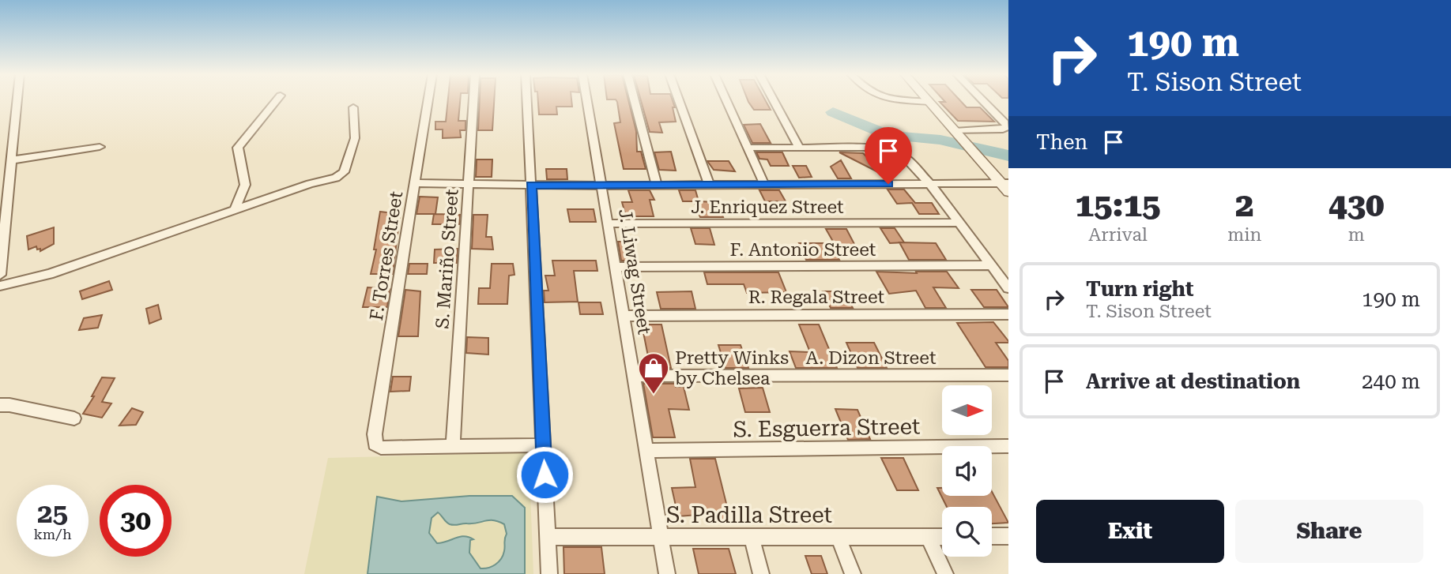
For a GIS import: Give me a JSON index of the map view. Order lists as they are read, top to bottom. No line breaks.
{"streets":{"street":["J. Enriquez Street","F. Antonio Street","F. Torres Street","S. Mariño Street","J. Liwag Street","R. Regala Street","A. Dizon Street","S. Esguerra Street","S. Padilla Street"]},"crossings":[["J. Enriquez Street","J. Liwag Street"],["F. Antonio Street","J. Liwag Street"],["F. Torres Street","S. Mariño Street"],["J. Liwag Street","R. Regala Street"],["J. Liwag Street","A. Dizon Street"],["J. Liwag Street","S. Esguerra Street"],["J. Liwag Street","S. Padilla Street"]],"places":{"shop":["Pretty Winks by Chelsea"]},"north":"right","page":{"turn":["190 m","T. Sison Street"],"then":"Then","eta":["15:15","Arrival","2","min","430","m"],"list":[{"name":"Turn right","note":"T. Sison Street","value":"190 m"},{"name":"Arrive at destination","value":"240 m"}],"speed":"25 km/h","limit":"30","buttons":["Exit","Share"]}}
